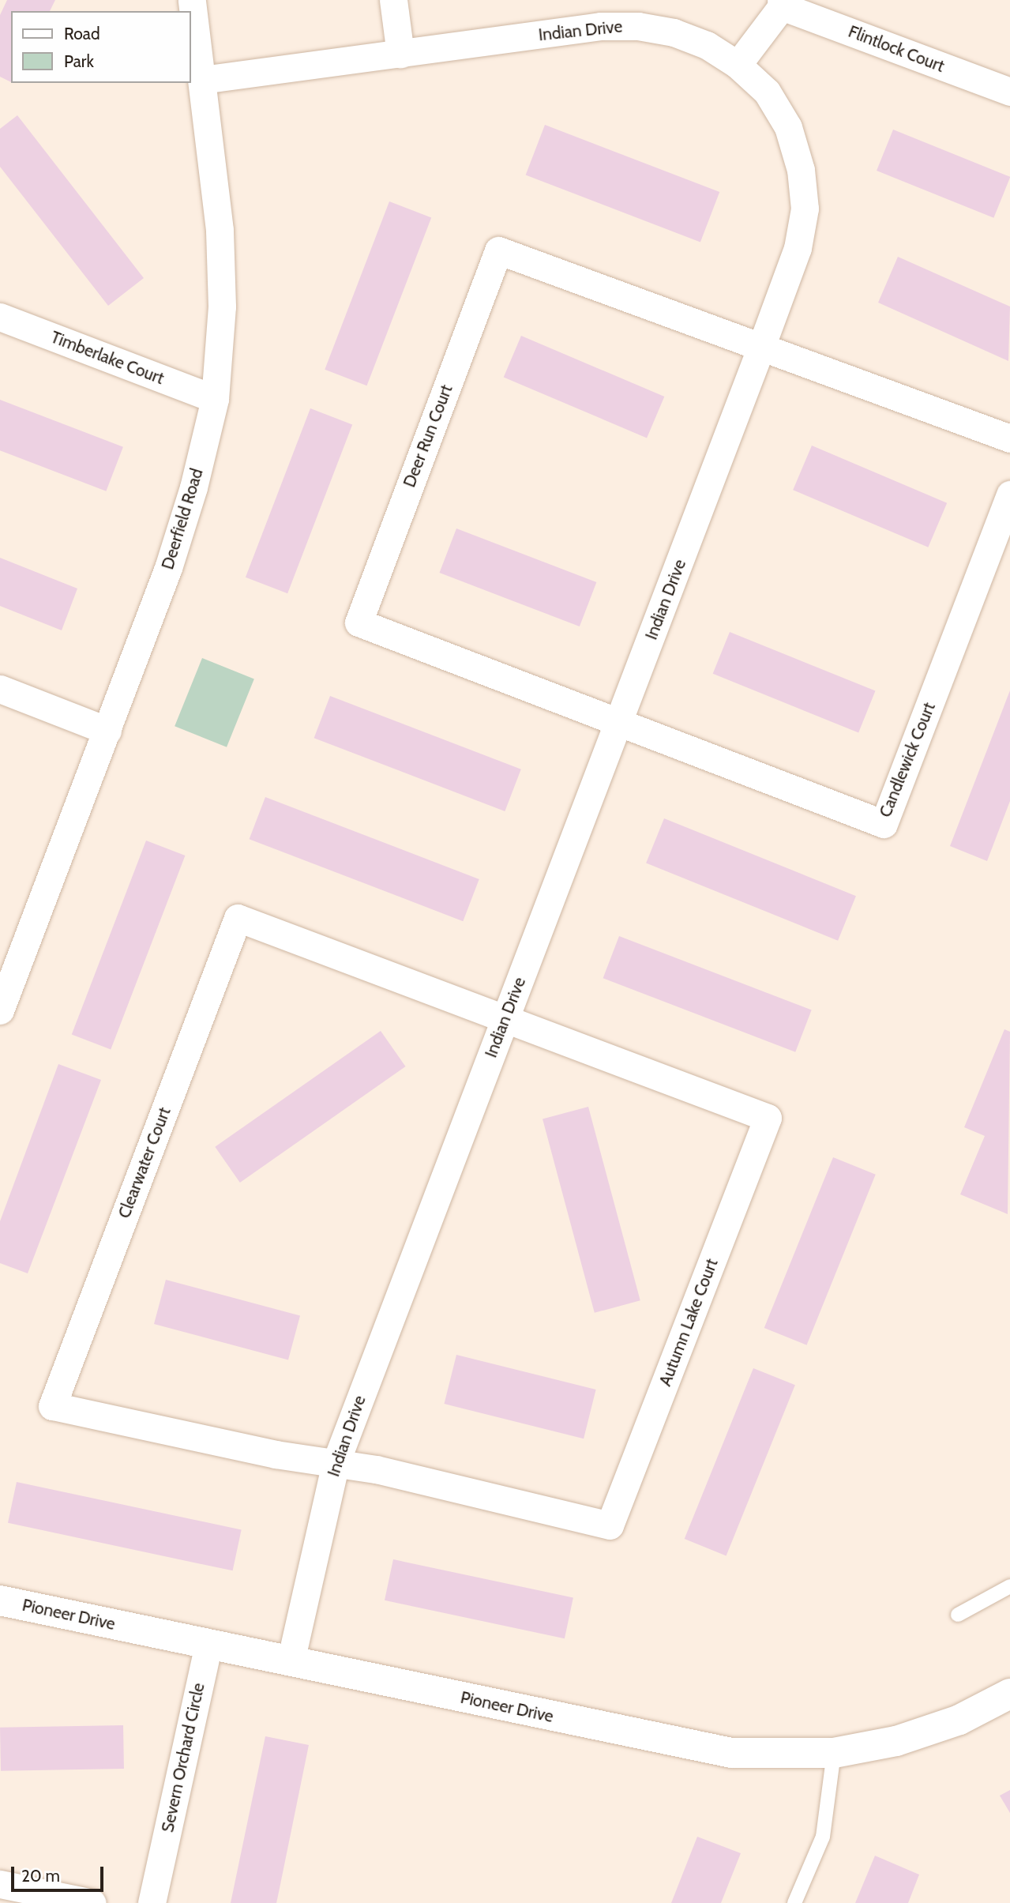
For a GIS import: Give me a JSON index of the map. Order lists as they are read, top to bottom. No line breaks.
{"streets":{"street":["Indian Drive","Flintlock Court","Timberlake Court","Deer Run Court","Deerfield Road","Candlewick Court","Clearwater Court","Autumn Lake Court","Pioneer Drive","Severn Orchard Circle"]},"crossings":[["Indian Drive","Flintlock Court"],["Indian Drive","Deer Run Court"],["Indian Drive","Deerfield Road"],["Indian Drive","Candlewick Court"],["Indian Drive","Clearwater Court"],["Indian Drive","Autumn Lake Court"],["Indian Drive","Pioneer Drive"],["Timberlake Court","Deerfield Road"],["Deer Run Court","Candlewick Court"],["Clearwater Court","Autumn Lake Court"],["Pioneer Drive","Severn Orchard Circle"]],"legend":["Road","Park"],"scale_bar":"20 m"}
